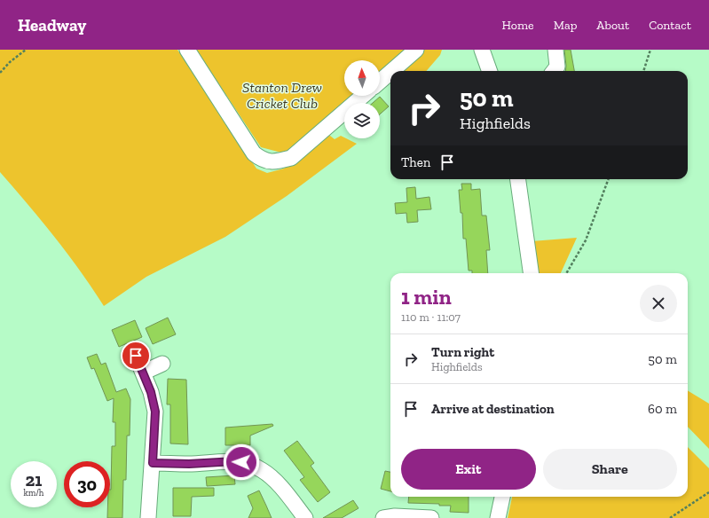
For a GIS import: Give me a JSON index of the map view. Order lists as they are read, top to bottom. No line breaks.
{"parks":["Stanton Drew Cricket Club"],"north":"top","page":{"header":"Headway","nav":["Home","Map","About","Contact"],"turn":["50 m","Highfields"],"then":"Then","heading":["1 min","110 m · 11:07"],"list":[{"name":"Turn right","note":"Highfields","value":"50 m"},{"name":"Arrive at destination","value":"60 m"}],"buttons":["Exit","Share"],"speed":"21 km/h","limit":"30"}}
